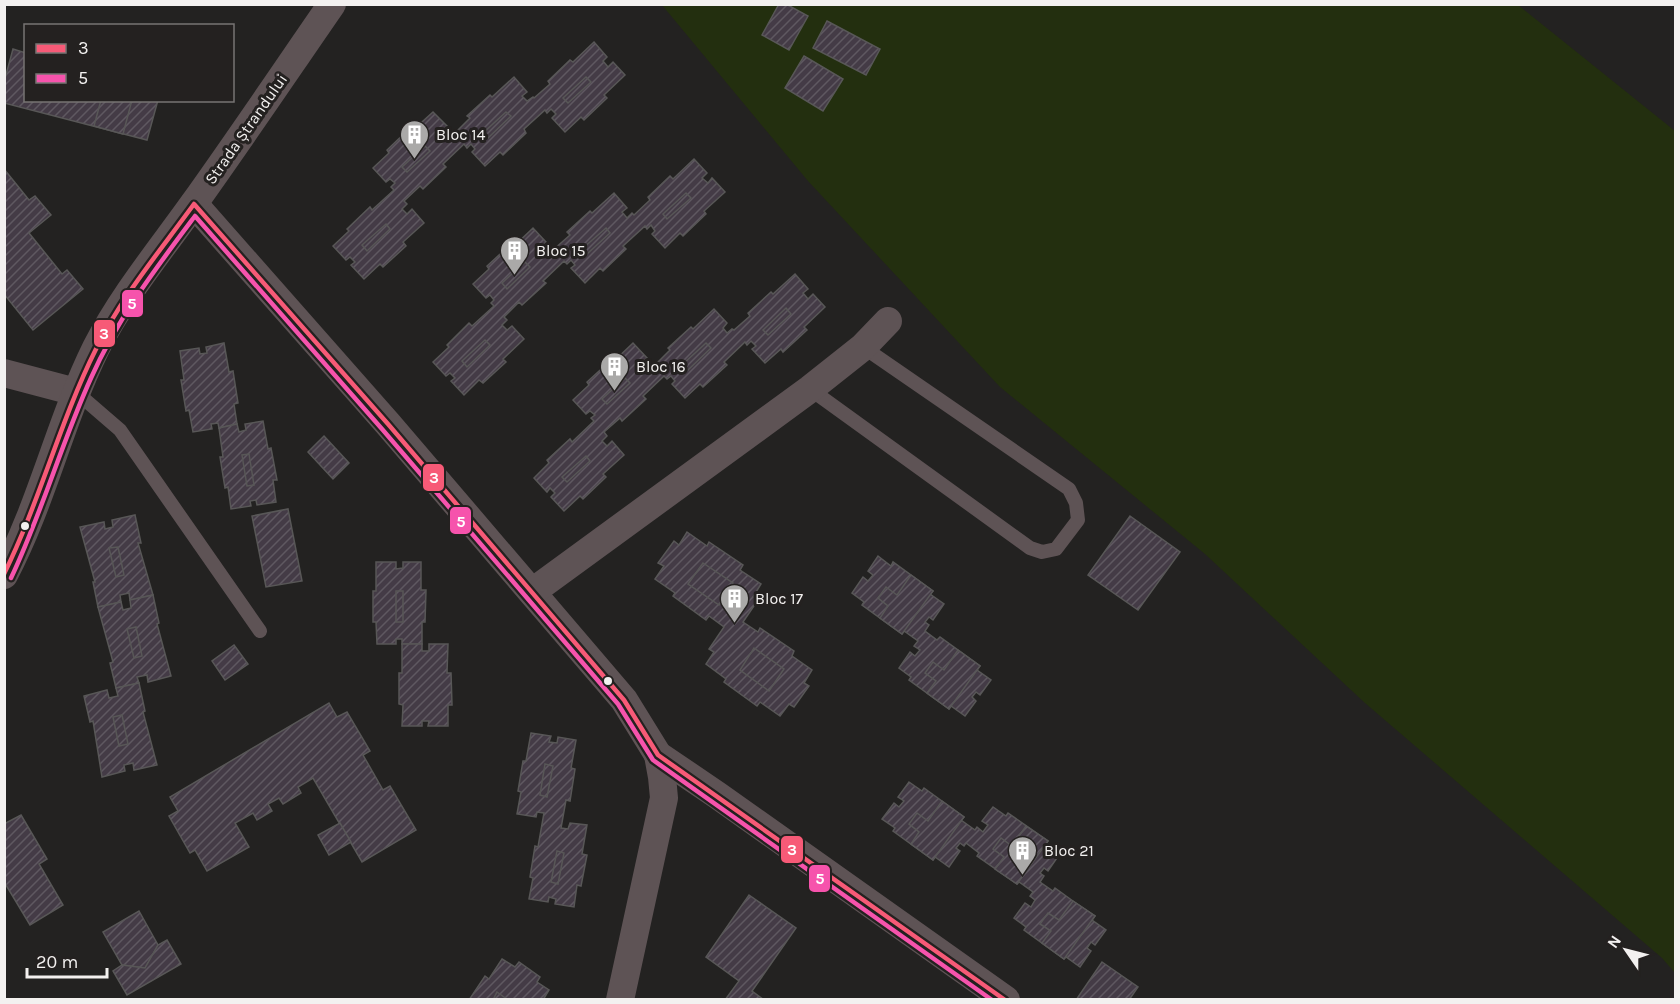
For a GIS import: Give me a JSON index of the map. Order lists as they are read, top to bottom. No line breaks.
{"streets":{"street":["Strada Ștrandului"]},"places":{"building":["Bloc 14","Bloc 15","Bloc 16","Bloc 17","Bloc 21"]},"lines":["transit line 3","transit line 5"],"legend":["3","5"],"scale_bar":"20 m","north":"top left"}
